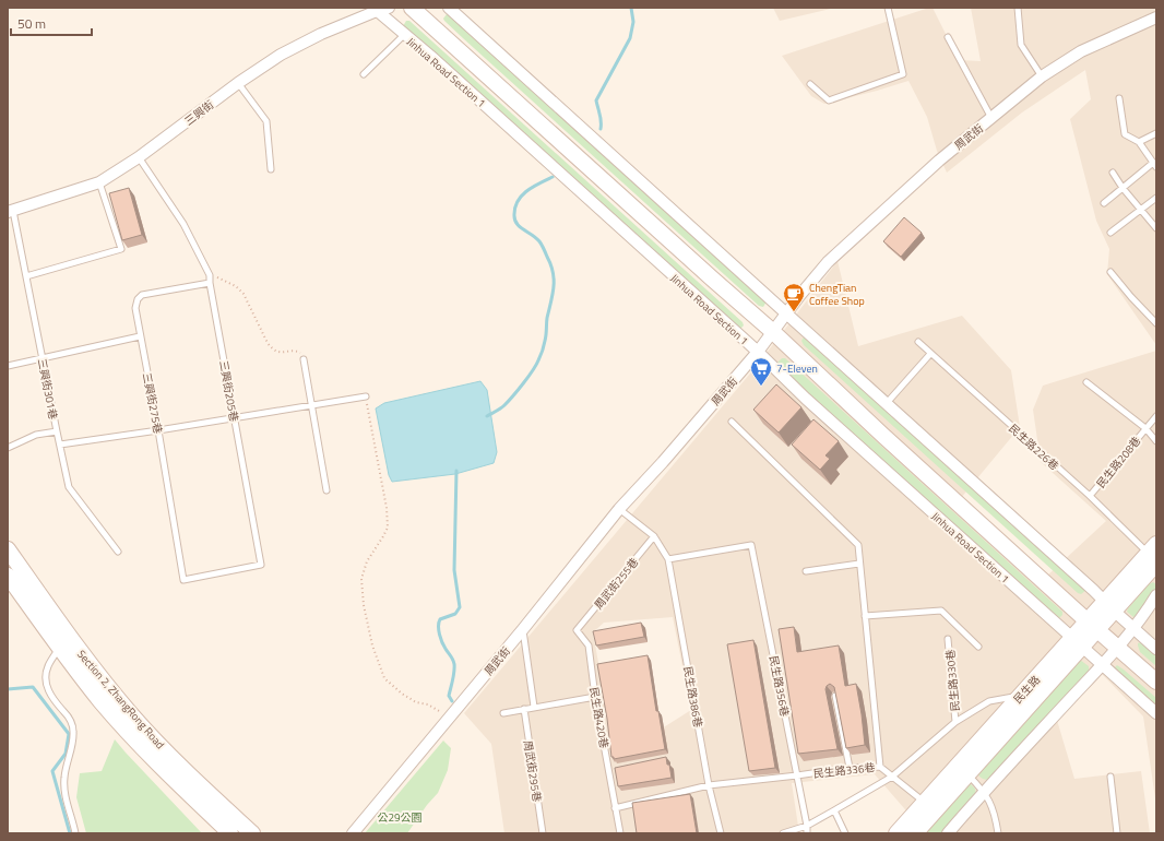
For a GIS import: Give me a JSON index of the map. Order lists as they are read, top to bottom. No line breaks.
{"streets":{"street":["Jinhua Road Section 1","三興街","周武街","民生路","Section 2, ZhangRong Road"],"lane":["三興街301巷","三興街205巷","三興街275巷","民生路226巷","民生路208巷","周武街255巷","民生路330巷","民生路356巷","民生路386巷","民生路420巷","民生路336巷","周武街295巷"]},"crossings":[["Jinhua Road Section 1","三興街"],["Jinhua Road Section 1","周武街"],["Jinhua Road Section 1","民生路"],["三興街","三興街301巷"],["三興街","三興街205巷"],["三興街205巷","三興街275巷"],["民生路226巷","民生路208巷"],["民生路226巷","民生路"],["周武街255巷","民生路420巷"],["民生路356巷","民生路386巷"],["民生路356巷","民生路336巷"],["民生路386巷","民生路336巷"]],"parks":["公29公園"],"places":{"cafe":["ChengTian Coffee Shop"],"supermarket":["7-Eleven"]},"scale_bar":"50 m"}
